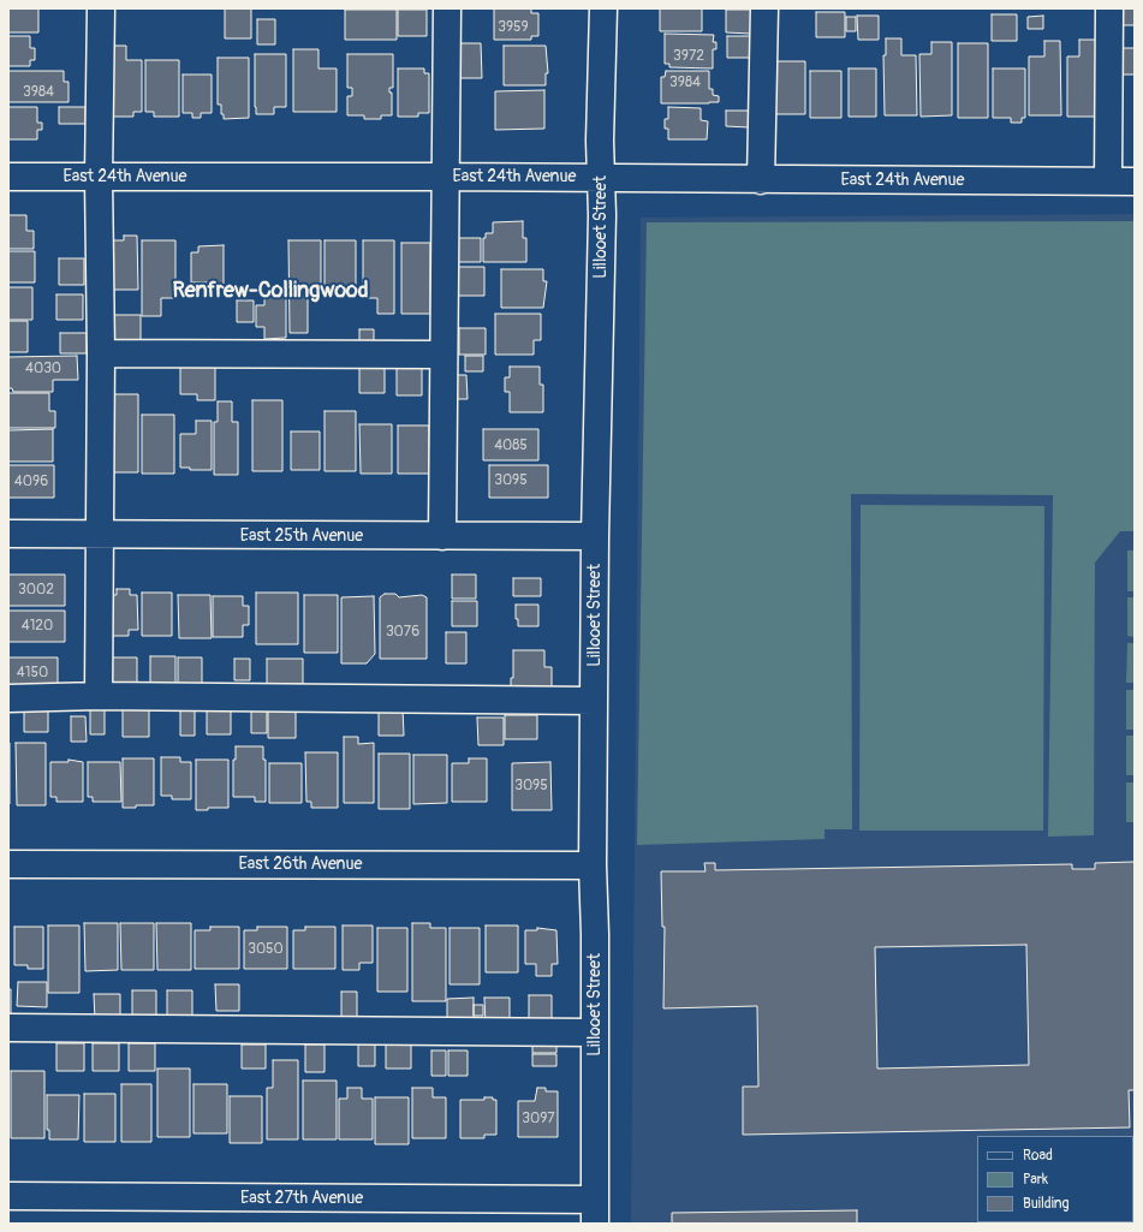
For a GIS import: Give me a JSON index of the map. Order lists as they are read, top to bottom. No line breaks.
{"streets":{"street":["East 24th Avenue","Lillooet Street","East 25th Avenue","East 26th Avenue","East 27th Avenue"]},"crossings":[["East 24th Avenue","Lillooet Street"],["Lillooet Street","East 25th Avenue"],["Lillooet Street","East 26th Avenue"],["Lillooet Street","East 27th Avenue"]],"districts":["Renfrew-Collingwood"],"house_numbers":["3959","3972","3984","3984","4030","4085","3095","4096","3002","4120","3076","4150","3095","3050","3097"],"legend":["Road","Park","Building"]}
